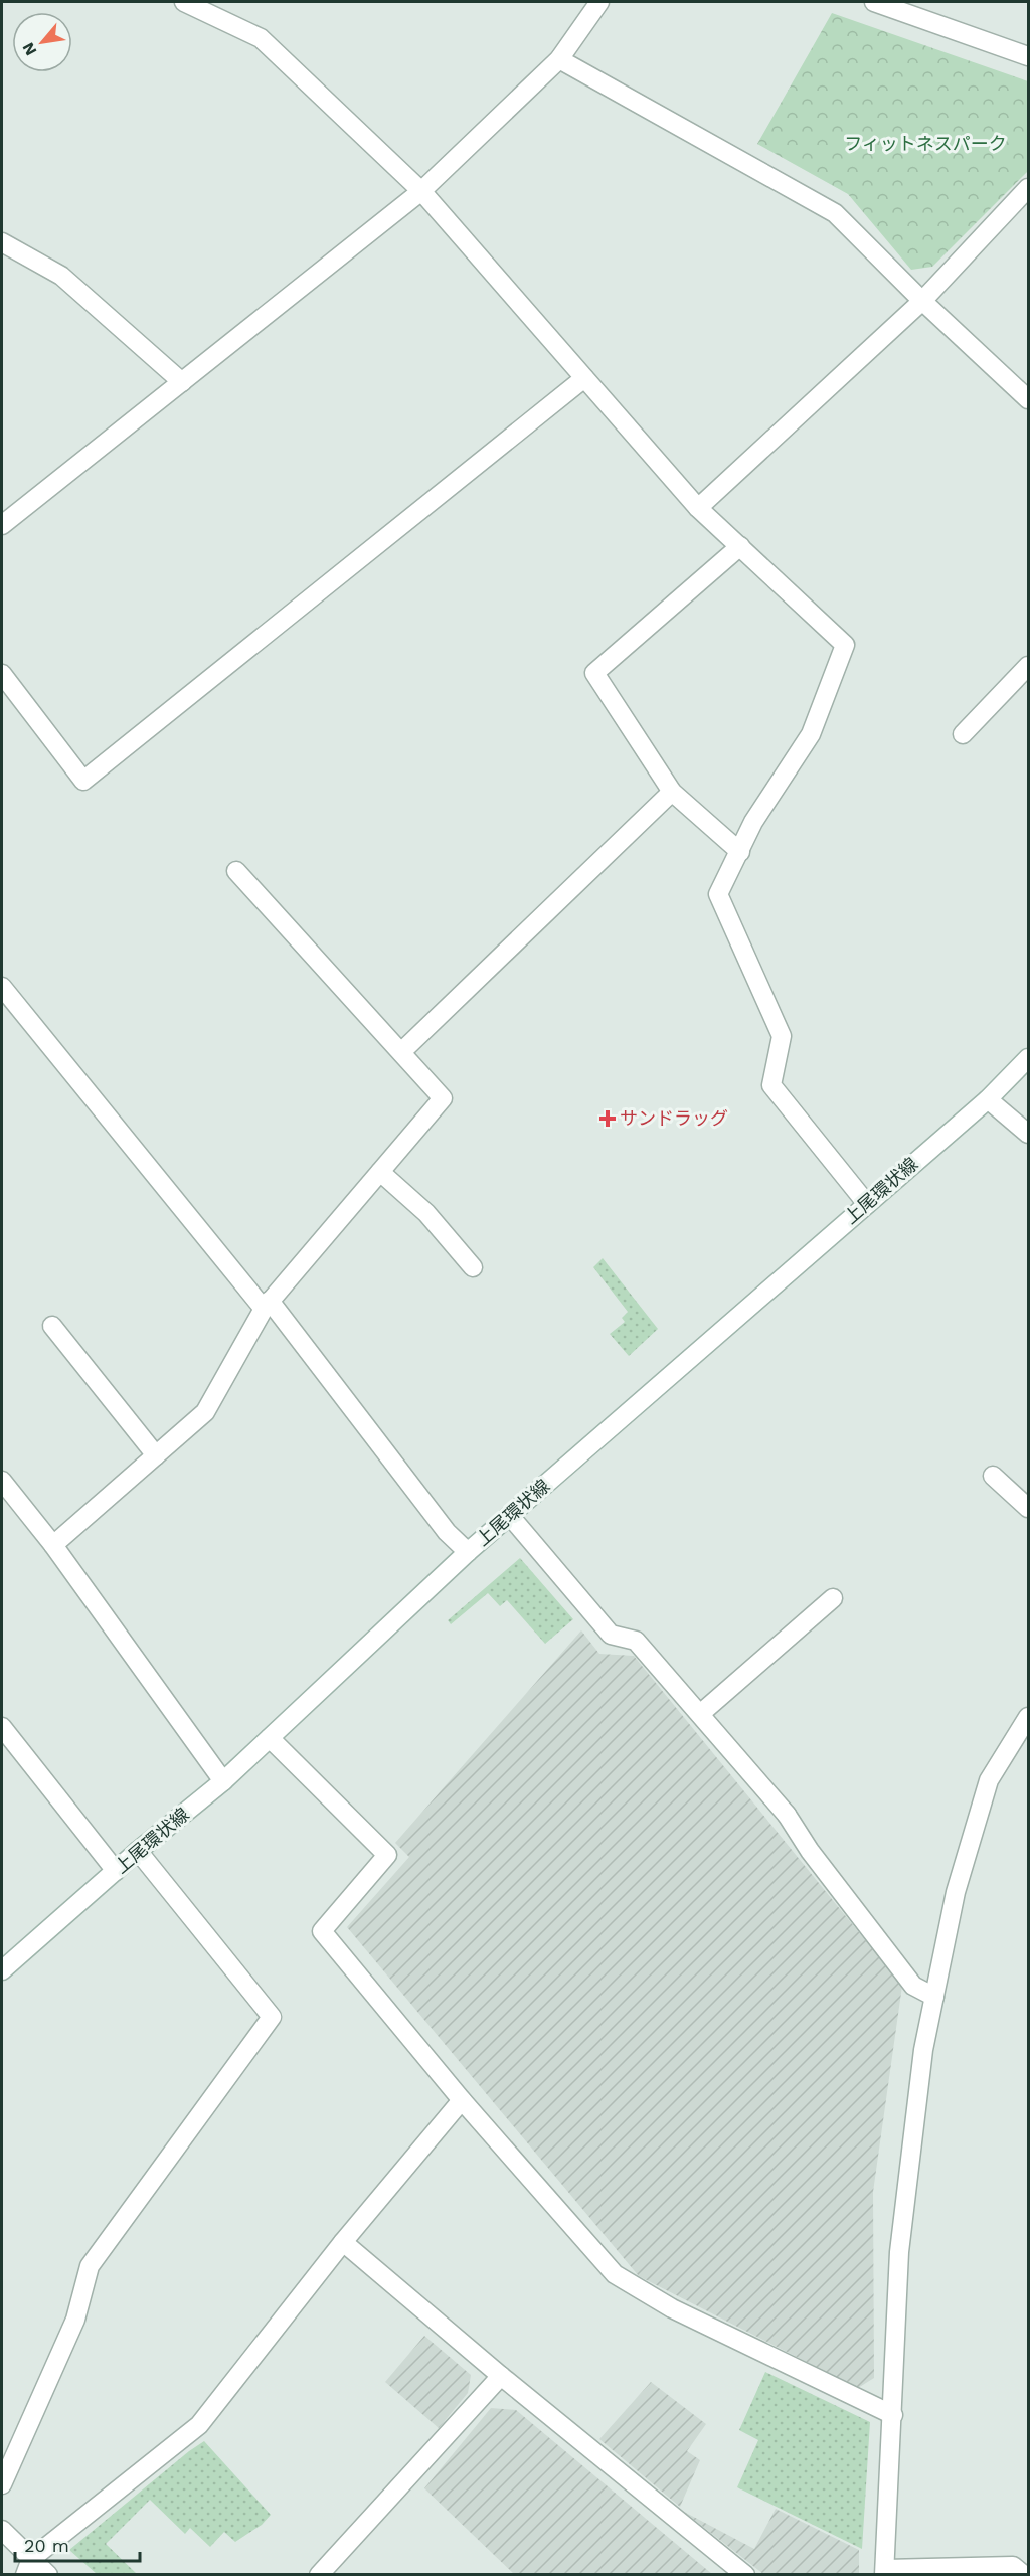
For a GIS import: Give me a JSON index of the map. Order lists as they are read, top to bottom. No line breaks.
{"streets":{"street":["上尾環状線"]},"parks":["フィットネスパーク"],"places":{"health":["サンドラッグ"]},"scale_bar":"20 m","north":"bottom left"}
